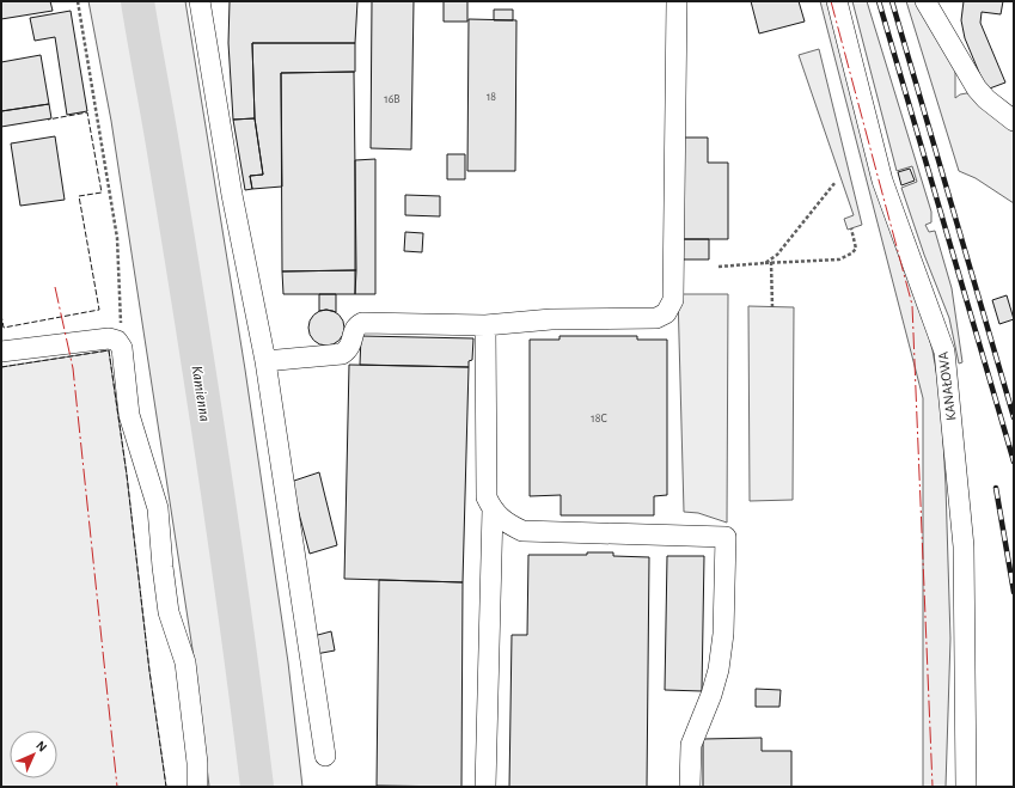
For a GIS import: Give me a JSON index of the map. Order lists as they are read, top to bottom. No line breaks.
{"streets":{"street":["KANAŁOWA"]},"water":["Kamienna"],"house_numbers":["18","16B","18C"],"north":"top right"}
